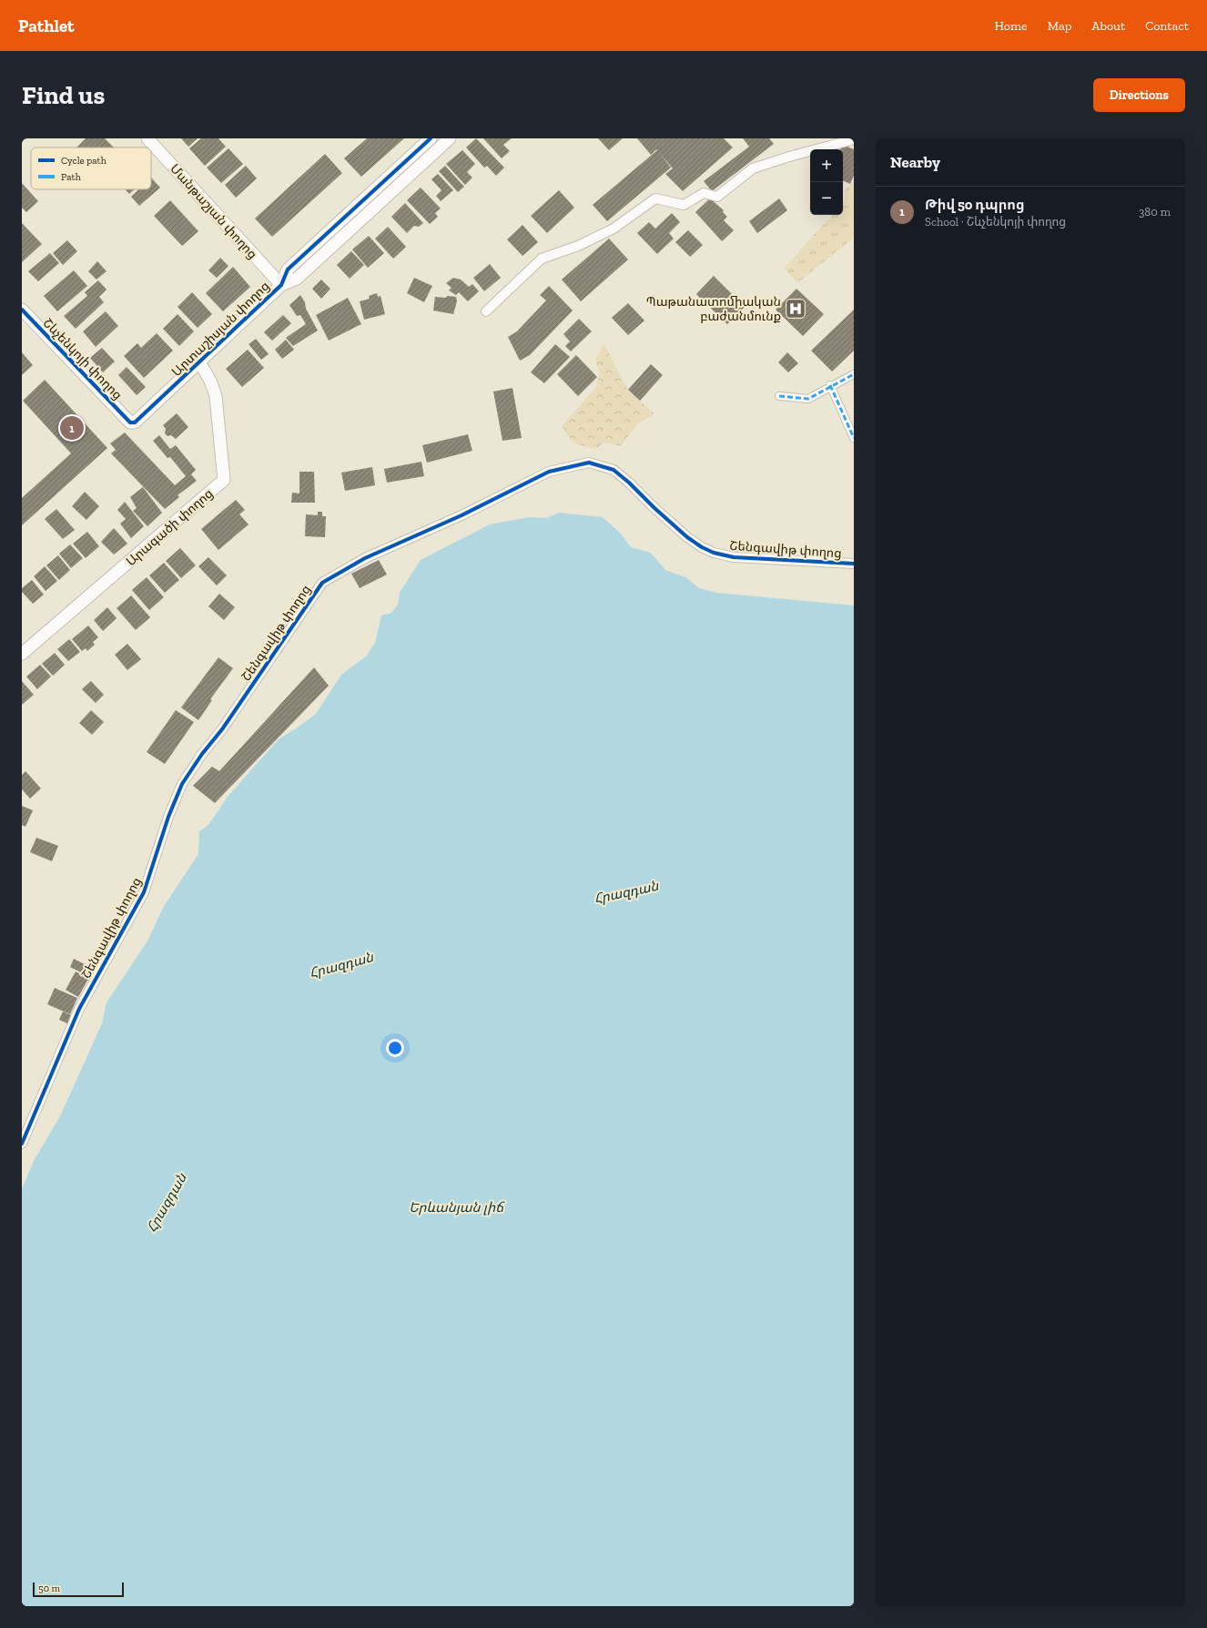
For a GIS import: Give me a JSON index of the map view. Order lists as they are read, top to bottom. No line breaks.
{"streets":{"street":["Մանթաշյան փողոց","Արտաշիսյան փողոց","Շևչենկոյի փողոց","Արագածի փողոց","Շենգավիթ փողոց"]},"crossings":[["Մանթաշյան փողոց","Արտաշիսյան փողոց"],["Արտաշիսյան փողոց","Շևչենկոյի փողոց"],["Արտաշիսյան փողոց","Արագածի փողոց"]],"water":["Հրազդան","Երևանյան լիճ"],"places":{"hospital":["Պաթանատոմիական բաժանմունք"]},"legend":["Cycle path","Path"],"scale_bar":"50 m","page":{"header":"Pathlet","nav":["Home","Map","About","Contact"],"buttons":"Directions","title":"Find us","heading":"Nearby","map_buttons":["+","−"],"list":[{"mark":"1","name":"Թիվ 50 դպրոց","note":"School · Շևչենկոյի փողոց","value":"380 m"}],"pins":"1","scale":"50 m"}}
